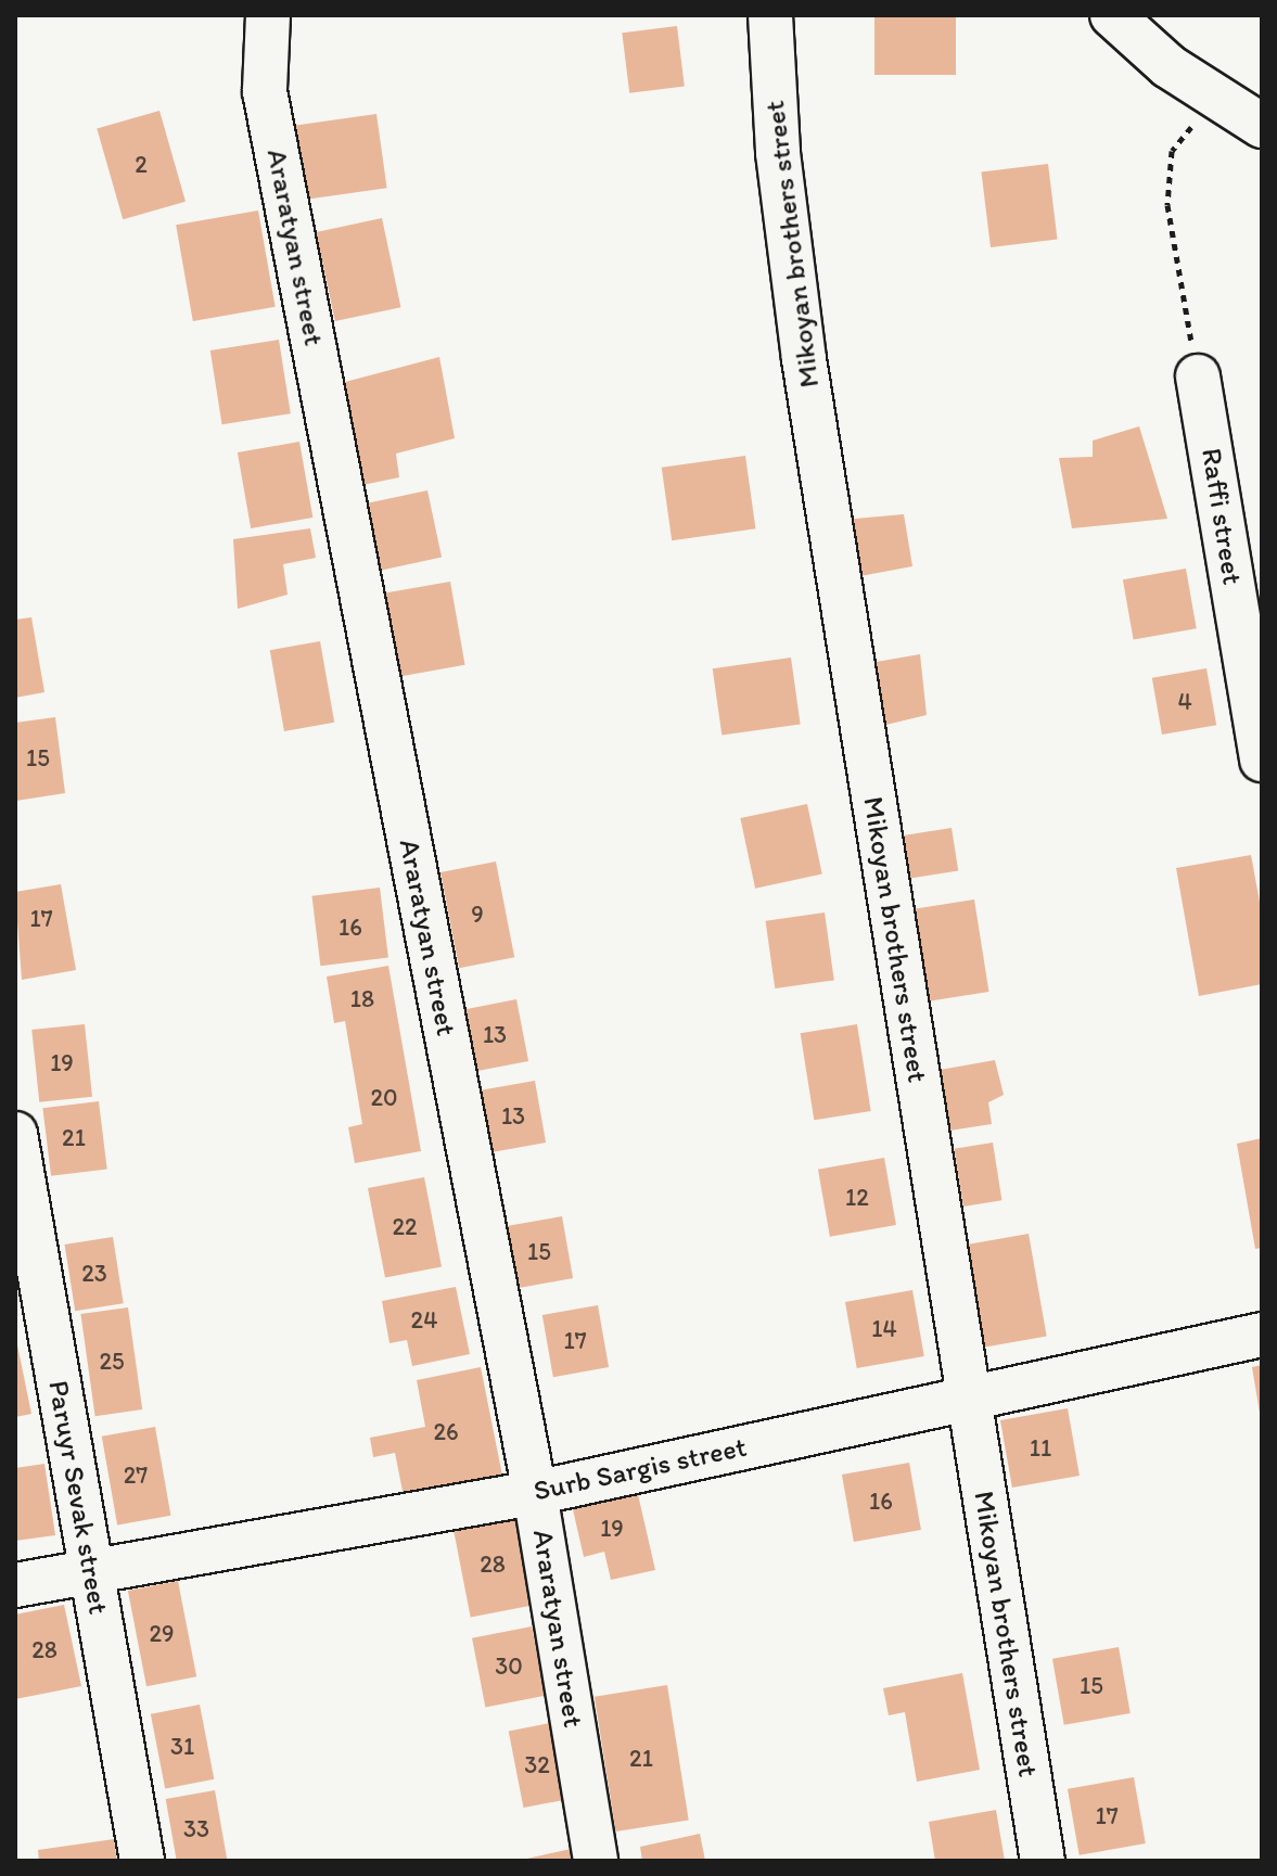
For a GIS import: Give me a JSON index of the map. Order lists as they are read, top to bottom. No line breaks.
{"streets":{"street":["Mikoyan brothers street","Araratyan street","Raffi street","Surb Sargis street","Paruyr Sevak street"]},"crossings":[["Mikoyan brothers street","Surb Sargis street"],["Araratyan street","Surb Sargis street"],["Surb Sargis street","Paruyr Sevak street"]],"house_numbers":["2","4","15","9","17","16","18","13","19","20","13","21","12","22","15","23","24","14","17","25","26","11","27","16","19","28","29","28","30","15","31","21","32","17","33"]}
